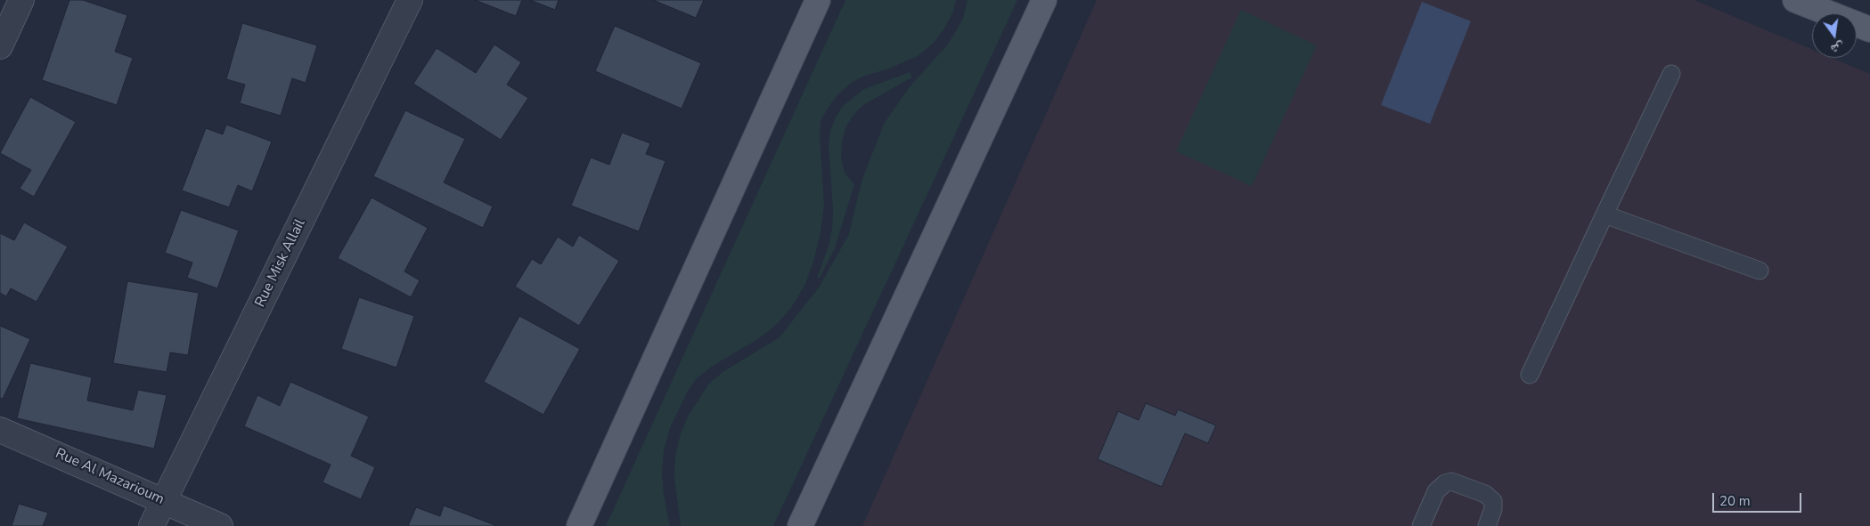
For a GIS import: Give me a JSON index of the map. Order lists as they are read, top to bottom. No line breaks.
{"streets":{"street":["Rue Misk Allail","Rue Al Mazarioum"]},"crossings":[["Rue Misk Allail","Rue Al Mazarioum"]],"scale_bar":"20 m","north":"bottom"}
